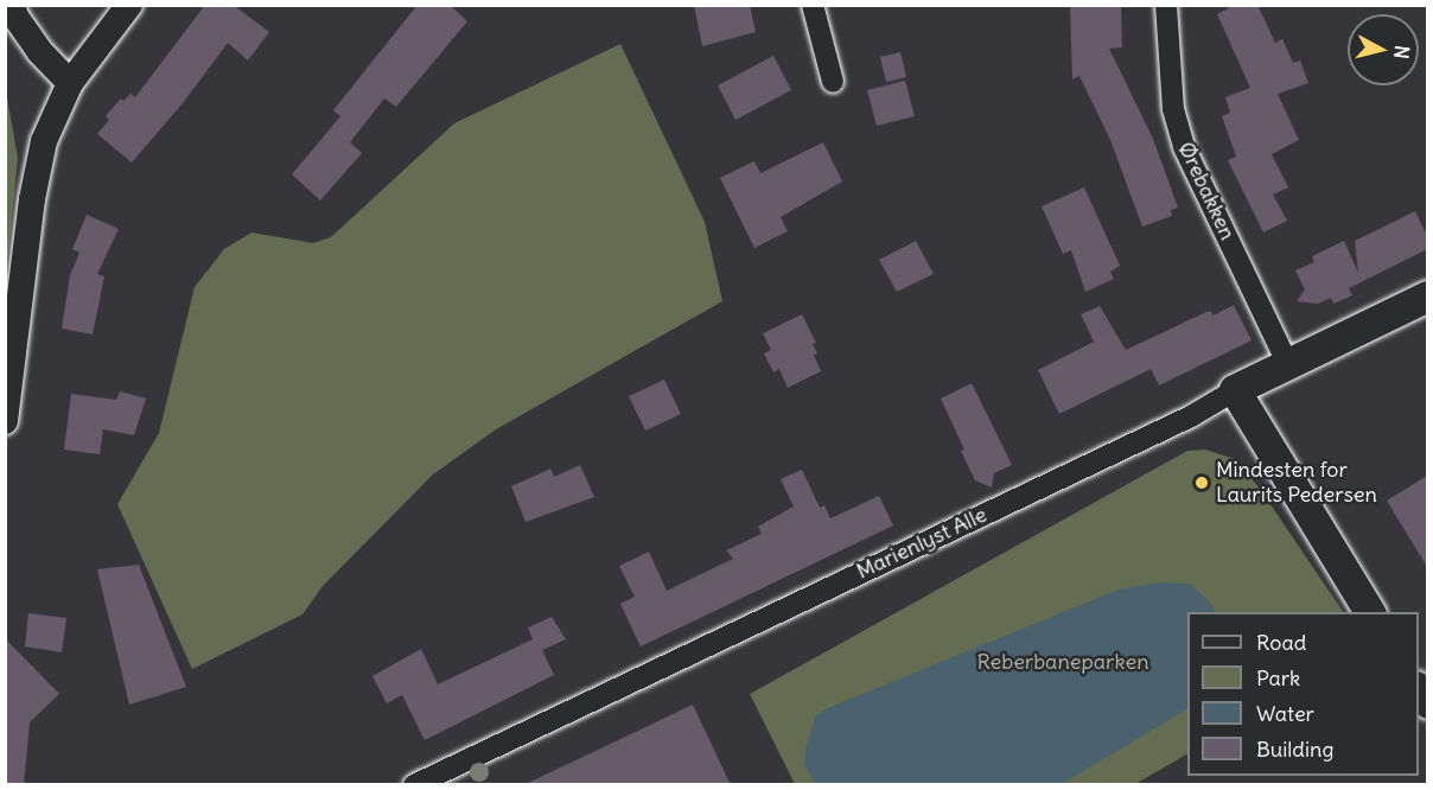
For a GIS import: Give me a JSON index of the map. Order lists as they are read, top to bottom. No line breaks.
{"streets":{"main road":["Marienlyst Alle"],"street":["Ørebakken"]},"crossings":[["Ørebakken","Marienlyst Alle"]],"parks":["Reberbaneparken"],"places":["Mindesten for Laurits Pedersen"],"legend":["Road","Park","Water","Building"],"north":"right"}
